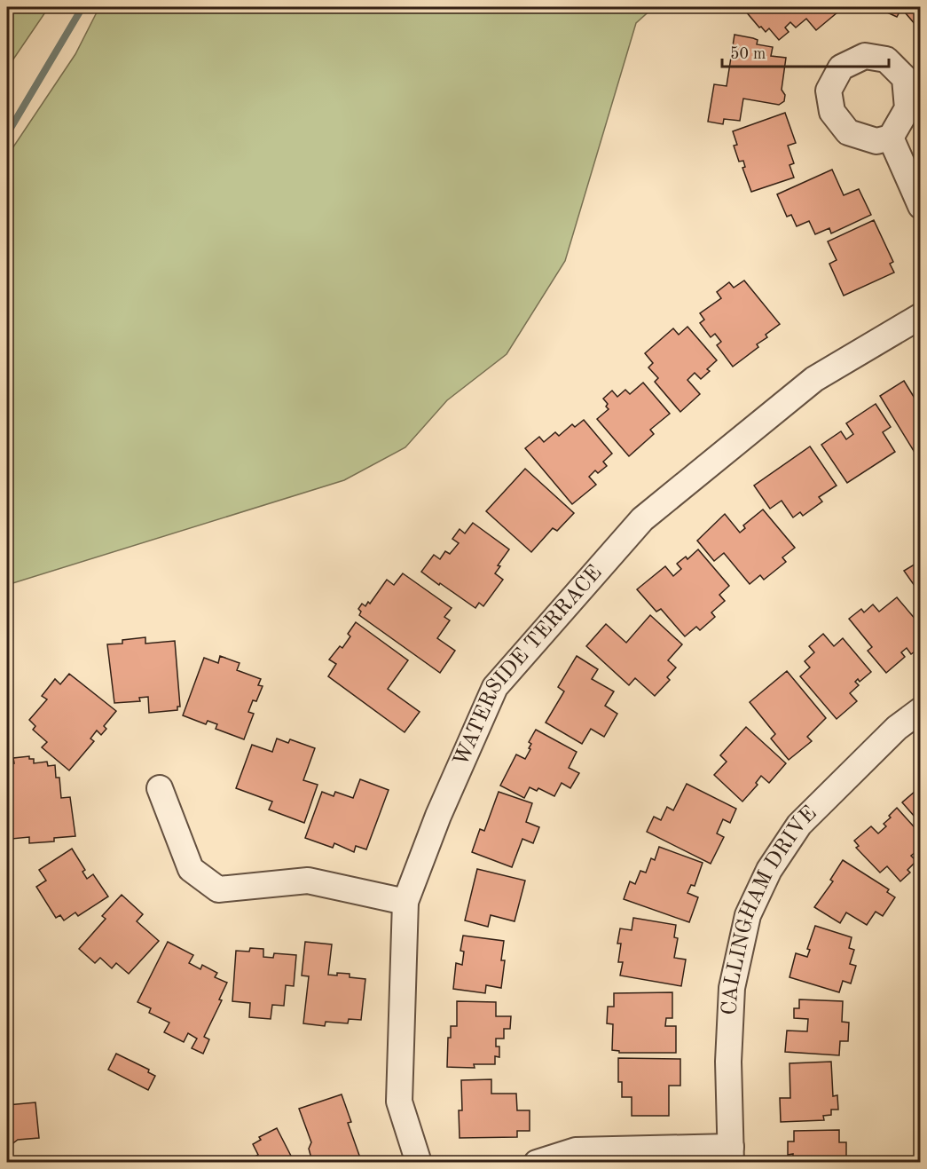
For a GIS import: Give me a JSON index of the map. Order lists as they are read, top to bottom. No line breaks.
{"streets":{"street":["WATERSIDE TERRACE","CALLINGHAM DRIVE"]},"scale_bar":"50 m"}
